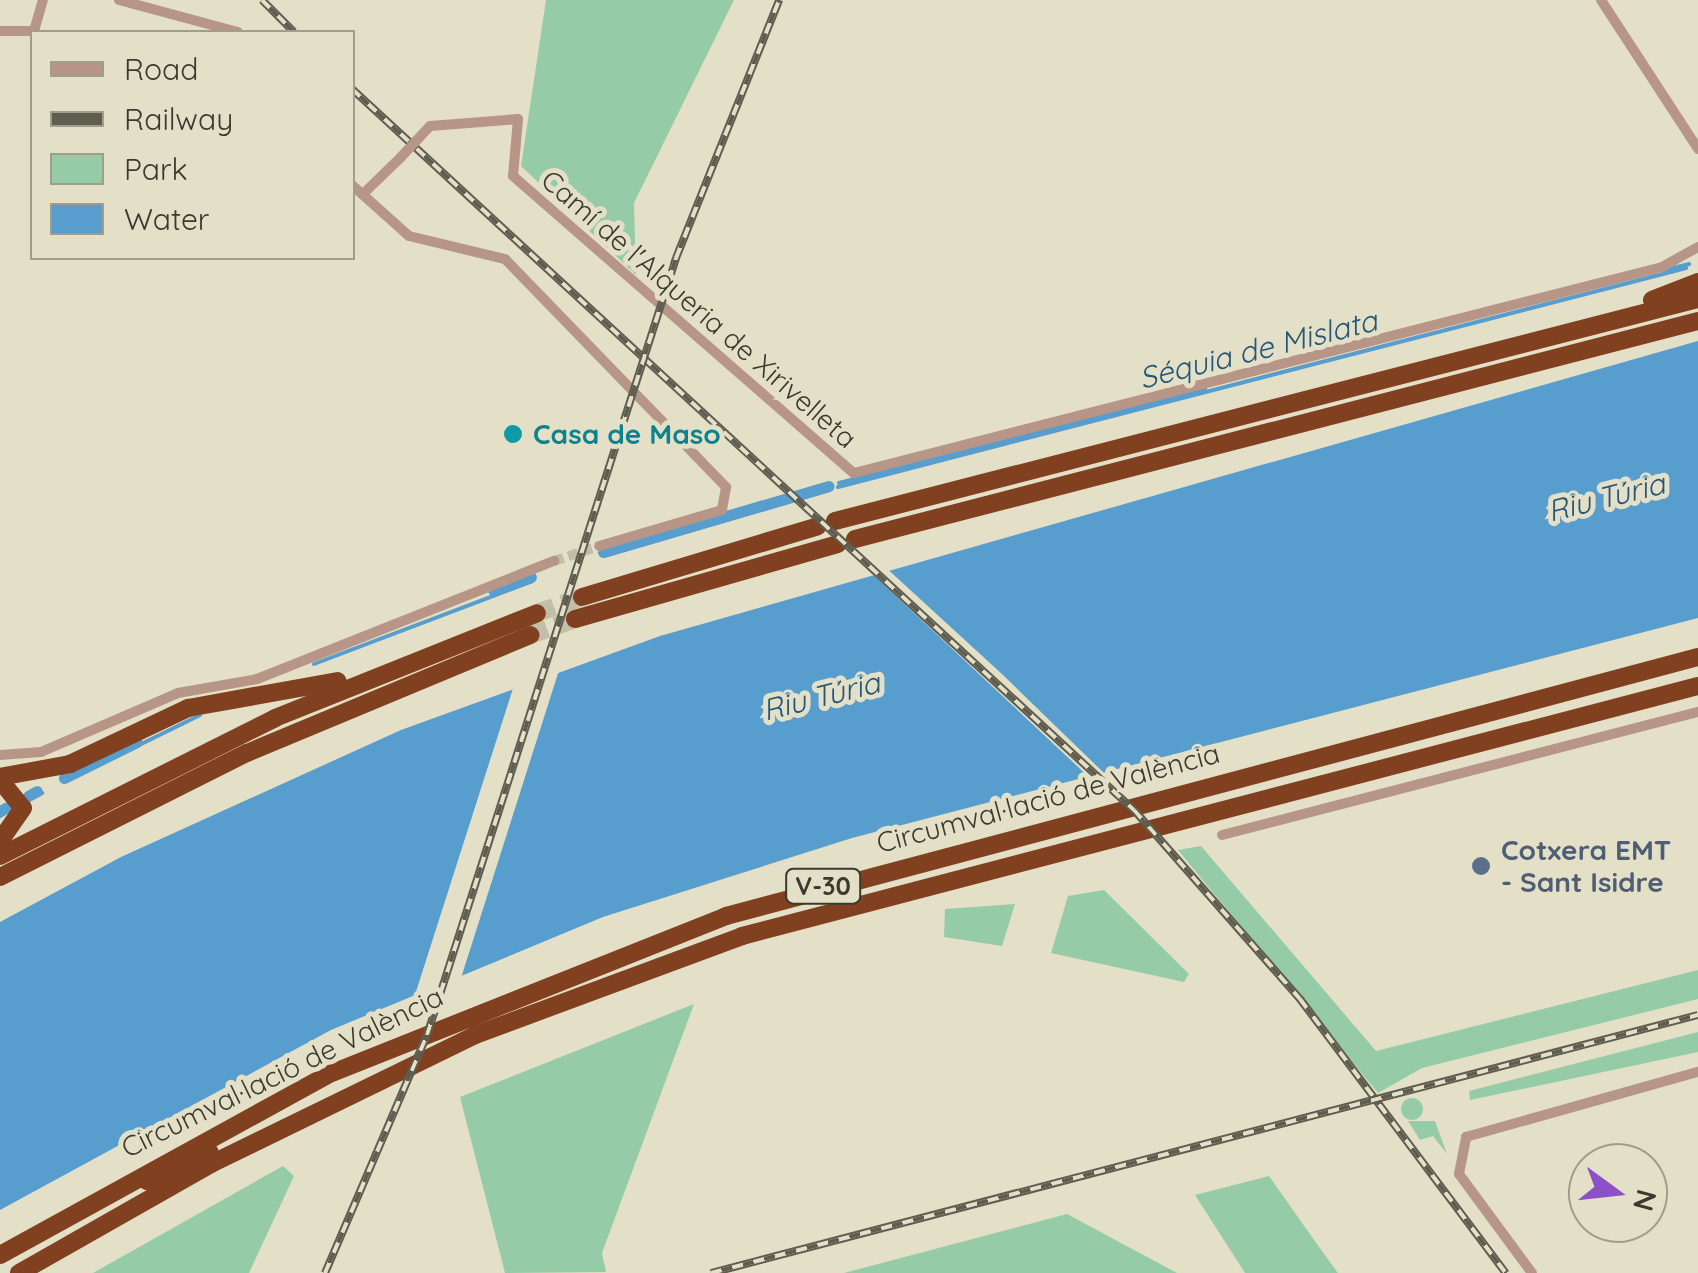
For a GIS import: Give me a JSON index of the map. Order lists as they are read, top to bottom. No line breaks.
{"streets":{"highway":["Circumval·lació de València","V-30"],"street":["Camí de l'Alqueria de Xirivelleta"]},"water":["Séquia de Mislata","Riu Túria"],"places":["Casa de Maso","Cotxera EMT - Sant Isidre"],"legend":["Road","Railway","Park","Water"],"north":"right"}
